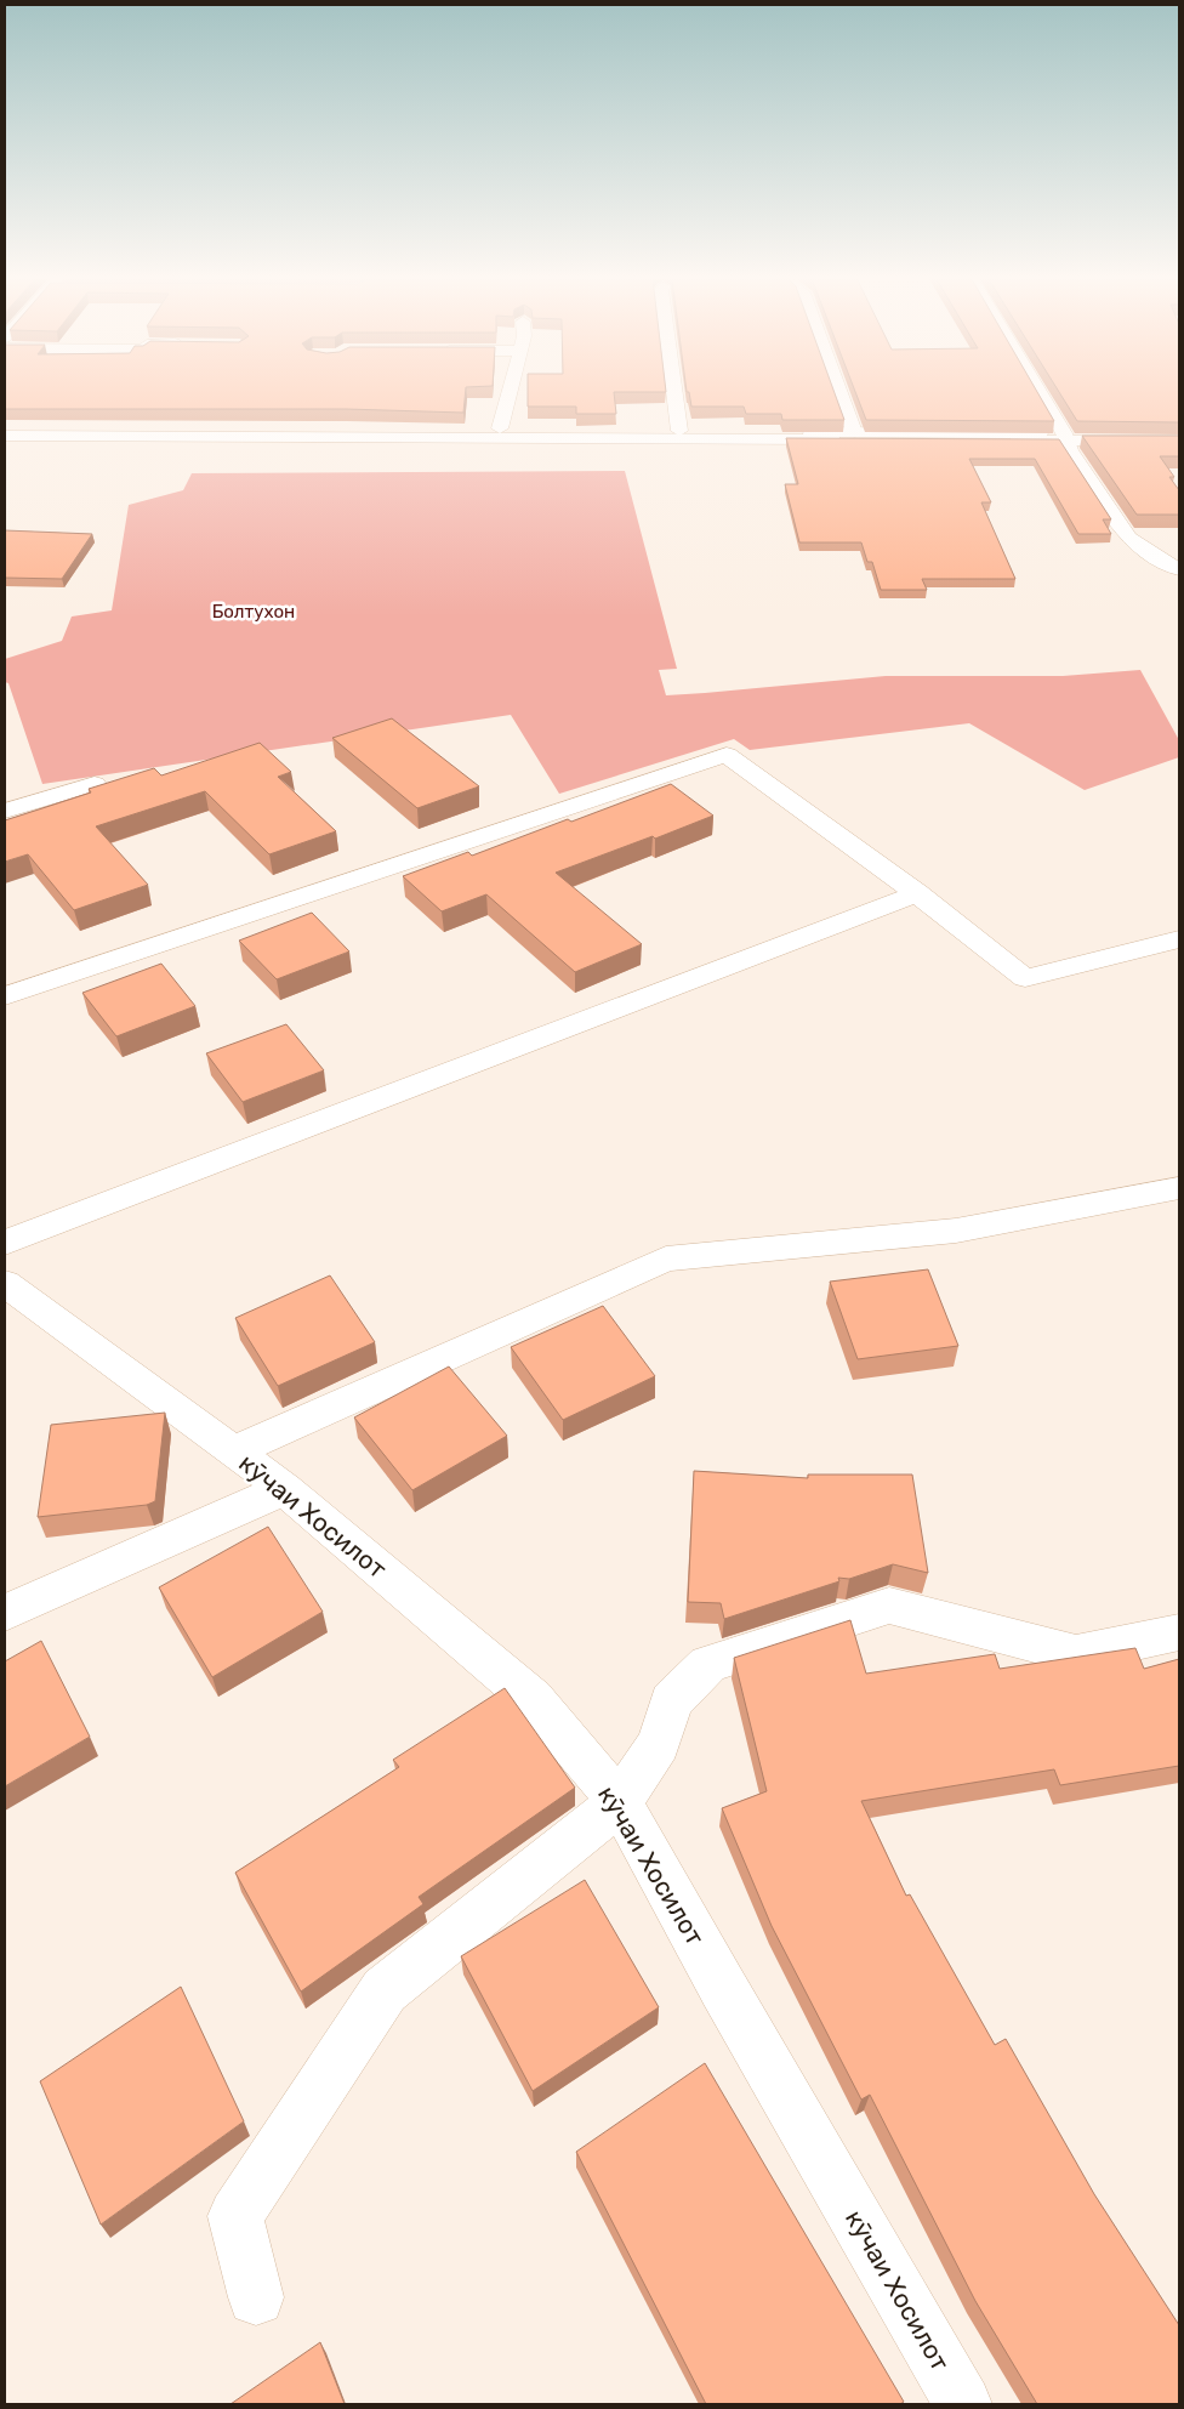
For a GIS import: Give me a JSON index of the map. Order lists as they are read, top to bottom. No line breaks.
{"streets":{"main road":["кӯчаи Хосилот"]},"parks":["Болтухон"]}
